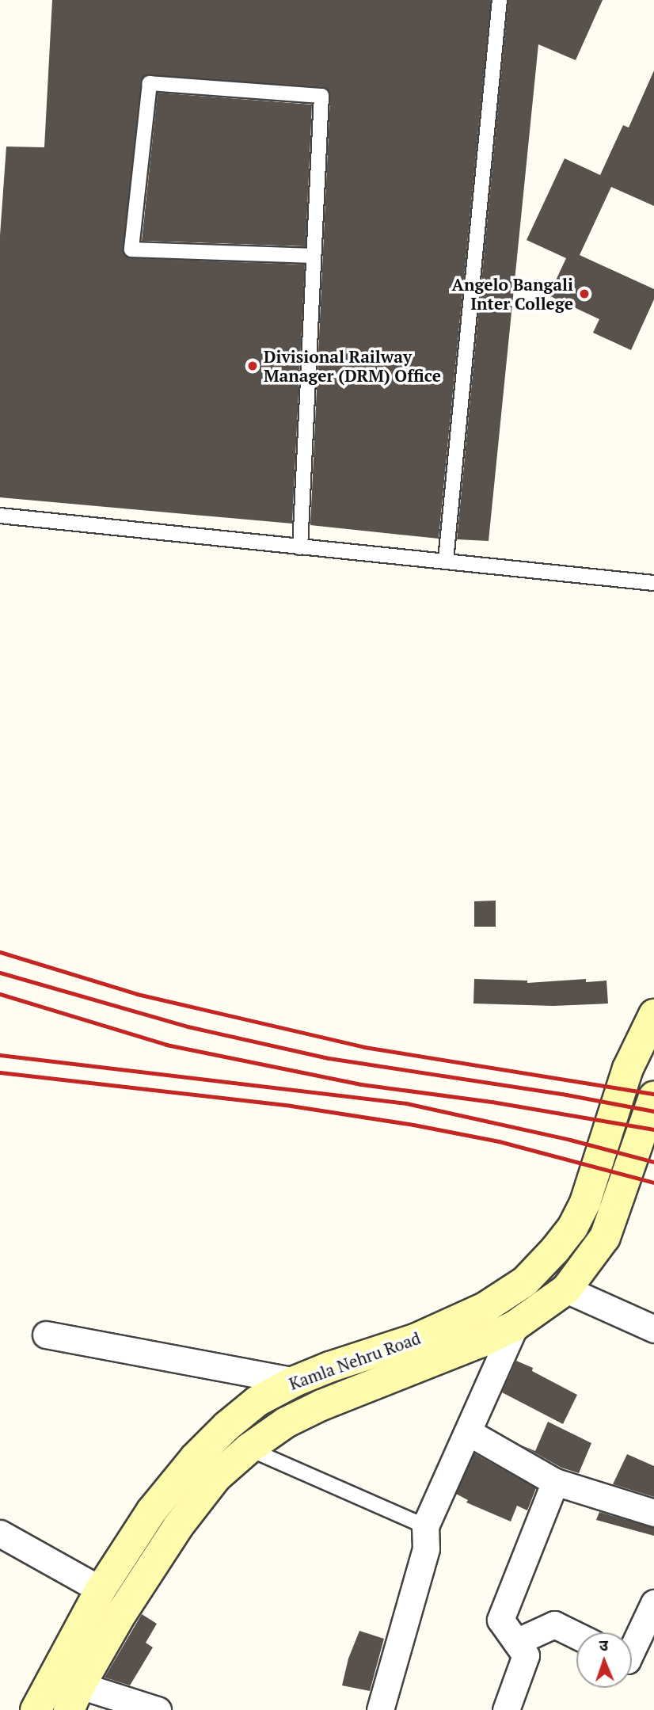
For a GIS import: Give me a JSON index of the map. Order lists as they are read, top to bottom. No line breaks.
{"streets":{"main road":["Kamla Nehru Road"]},"places":["Angelo Bangali Inter College","Divisional Railway Manager (DRM) Office"],"north":"top"}
